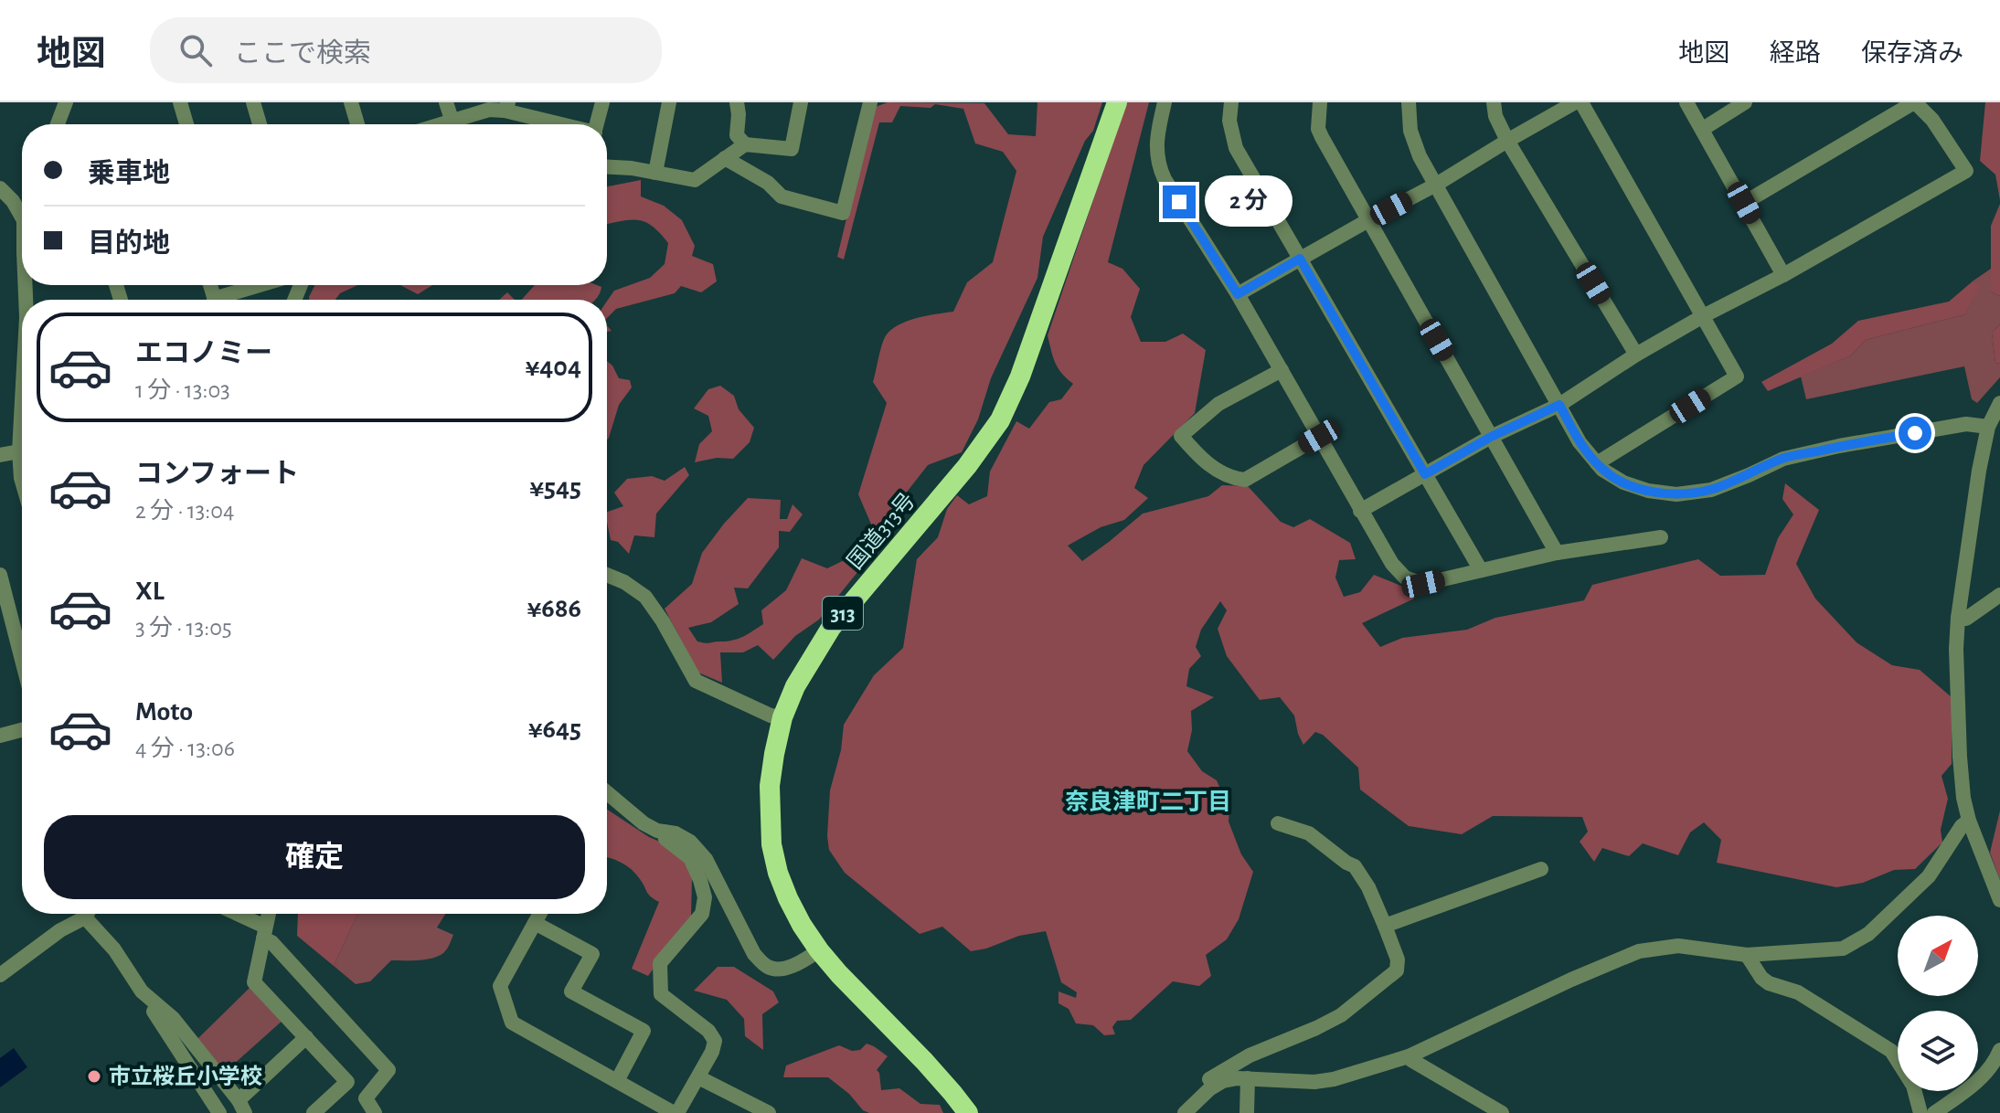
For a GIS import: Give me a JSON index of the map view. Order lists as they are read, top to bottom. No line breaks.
{"streets":{"highway":["国道313号","313"]},"districts":["奈良津町二丁目"],"places":["市立桜丘小学校"],"north":"top right","page":{"header":"地図","search":"ここで検索","nav":["地図","経路","保存済み"],"banner":["乗車地","目的地"],"bubble":"2 分","list":[{"name":"エコノミー","note":"1 分 · 13:03","value":"¥404"},{"name":"コンフォート","note":"2 分 · 13:04","value":"¥545"},{"name":"XL","note":"3 分 · 13:05","value":"¥686"},{"name":"Moto","note":"4 分 · 13:06","value":"¥645"}],"buttons":"確定"}}
